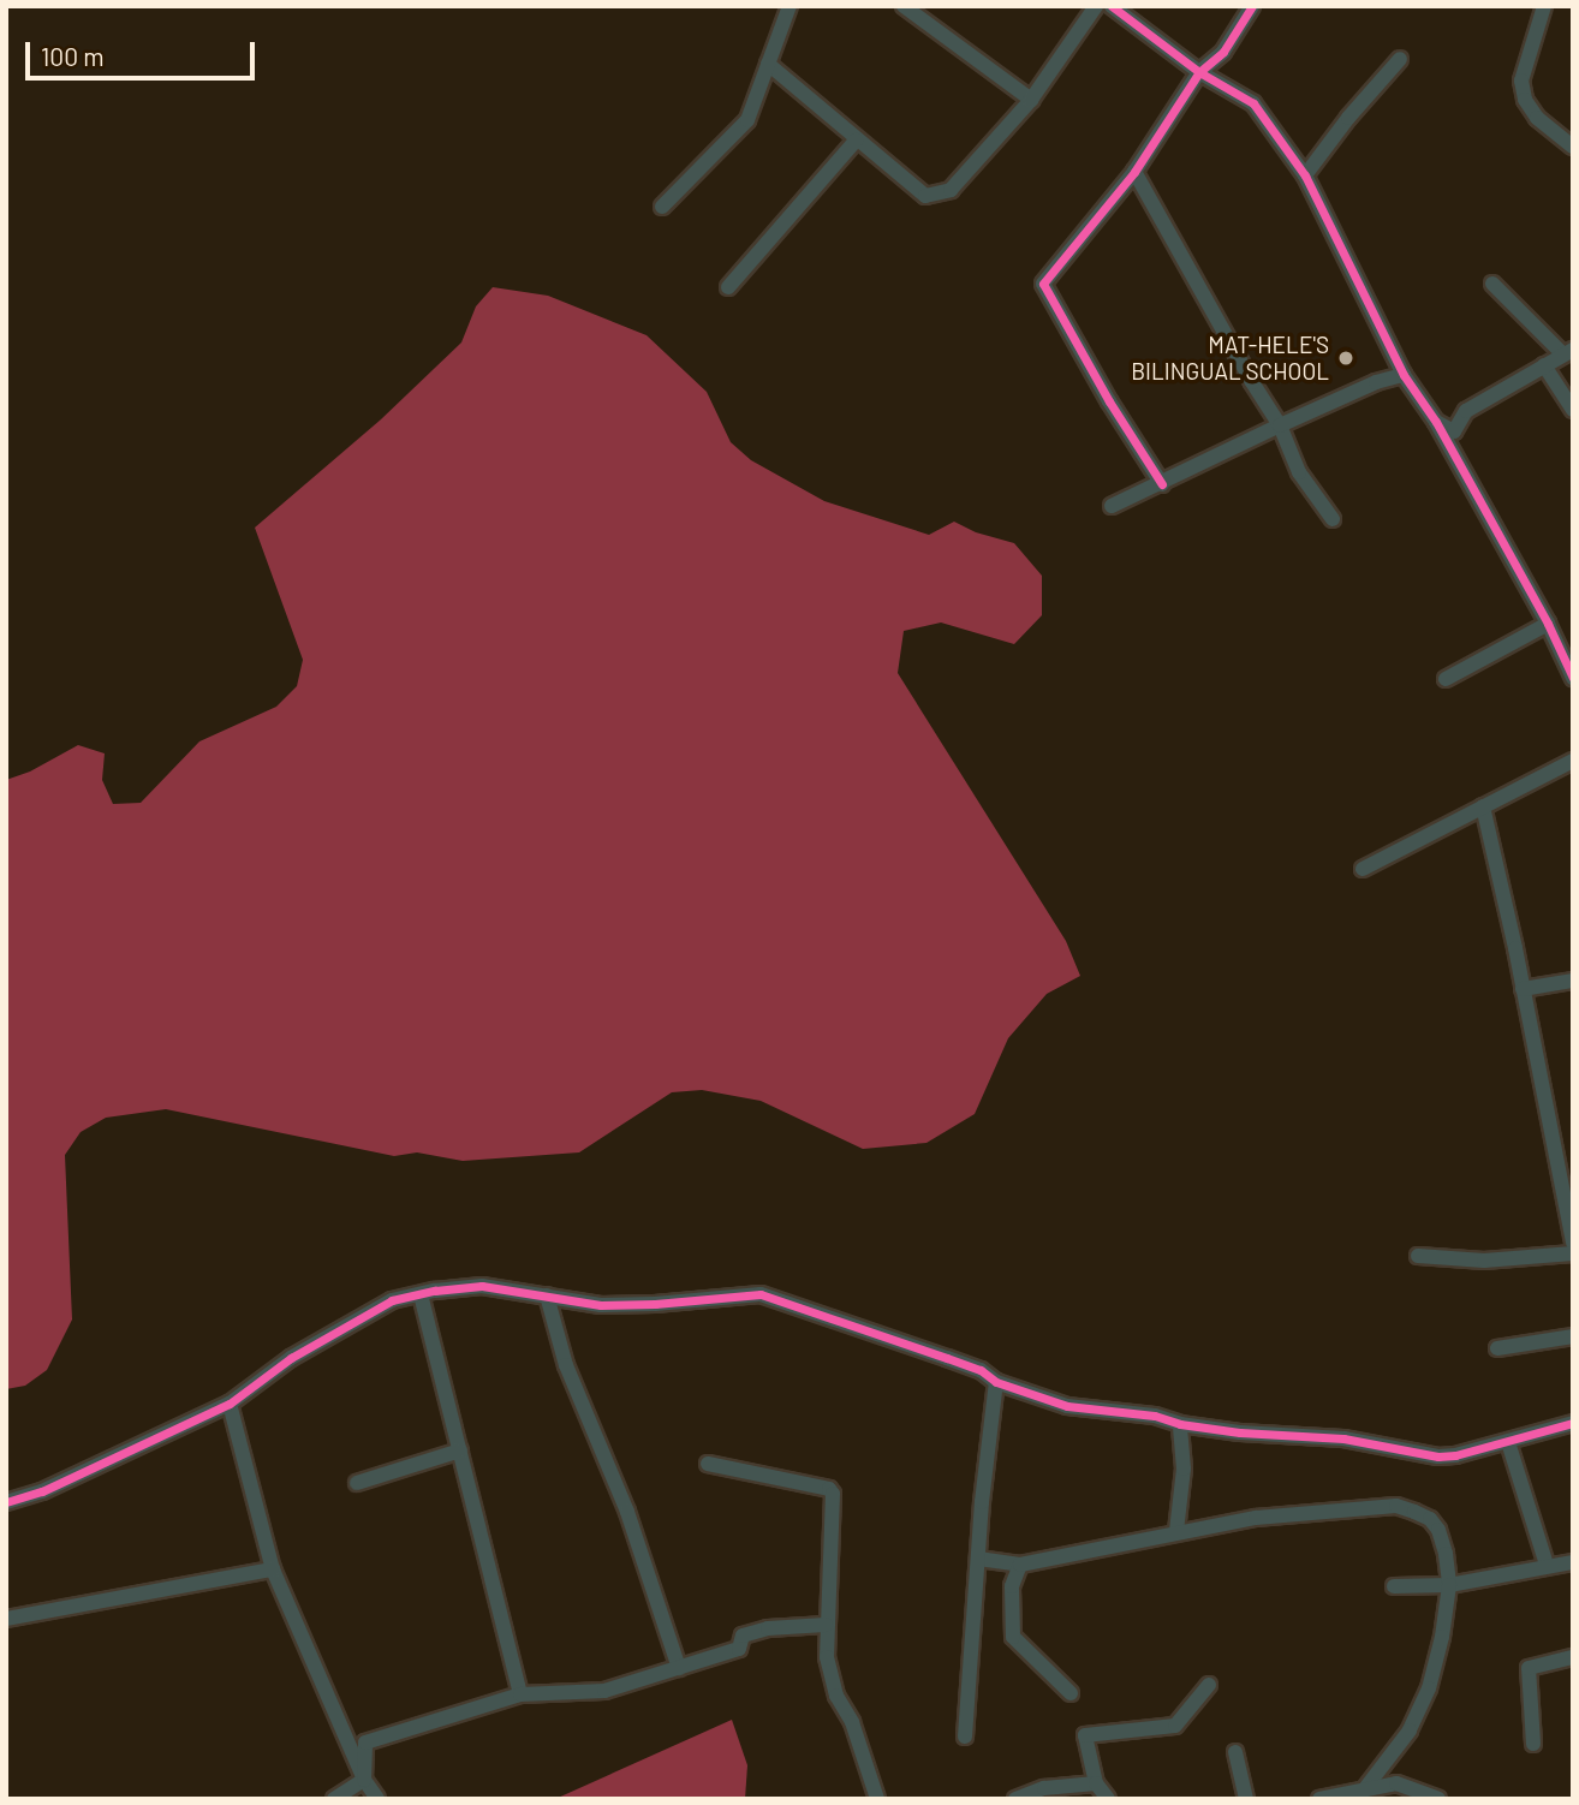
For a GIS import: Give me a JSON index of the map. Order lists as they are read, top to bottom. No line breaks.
{"places":["MAT-HELE'S BILINGUAL SCHOOL"],"scale_bar":"100 m"}
